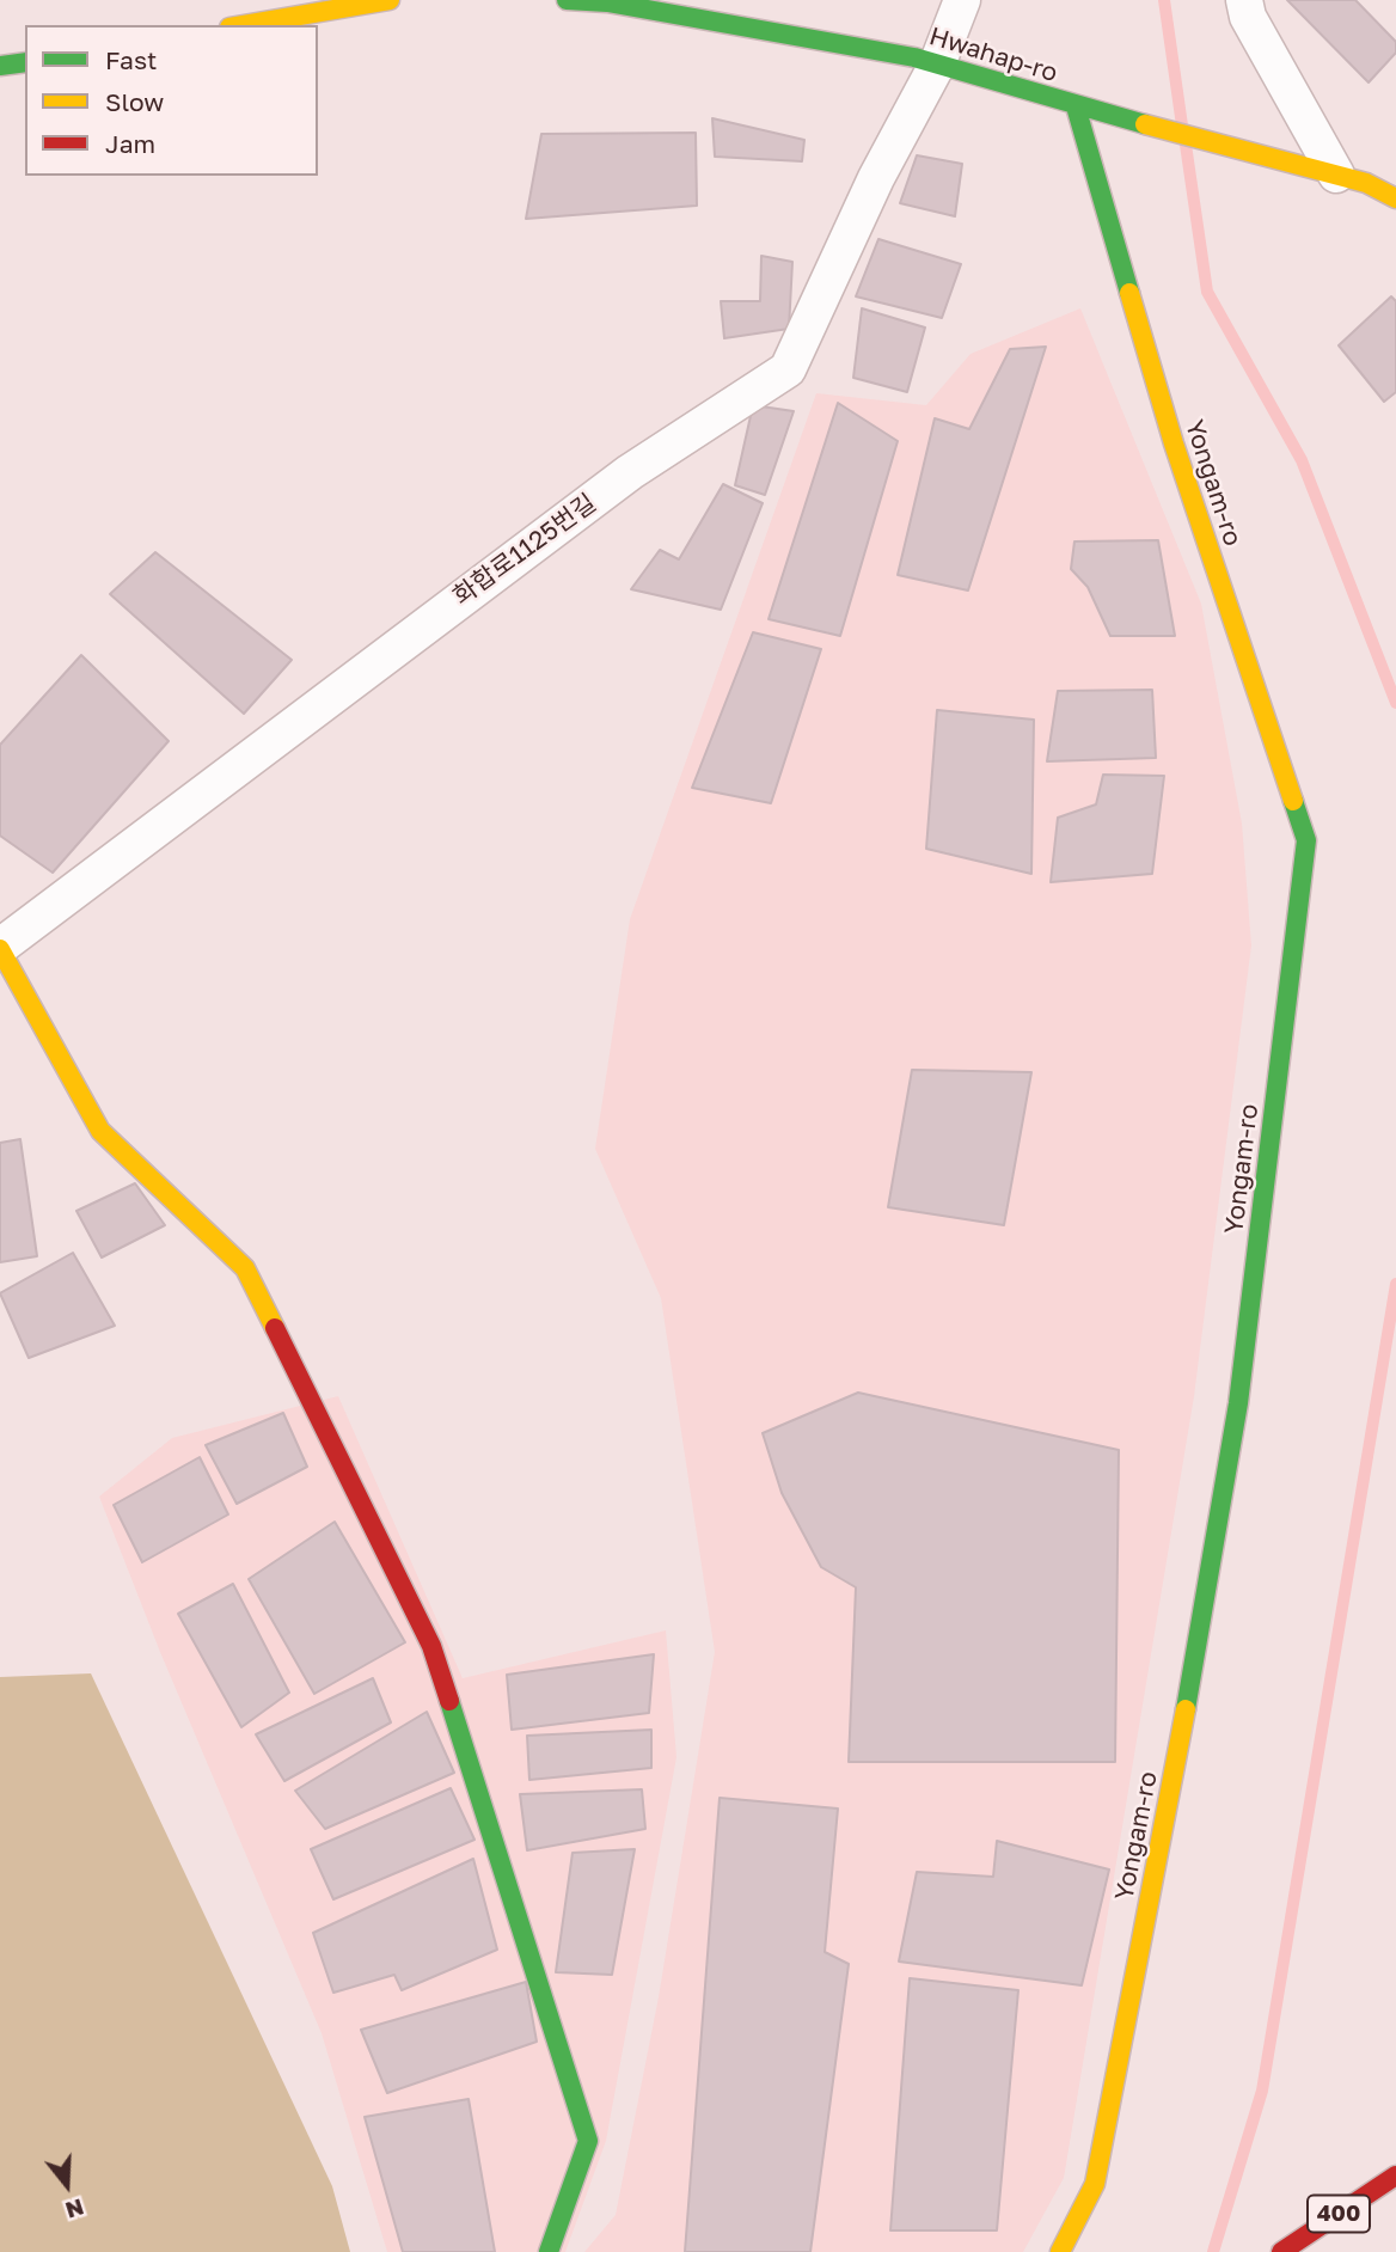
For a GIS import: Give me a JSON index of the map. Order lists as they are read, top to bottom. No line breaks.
{"streets":{"main road":["Hwahap-ro","Yongam-ro","400"],"street":["화합로1125번길"]},"crossings":[["Hwahap-ro","Yongam-ro"],["Hwahap-ro","화합로1125번길"]],"legend":["Fast","Slow","Jam"],"north":"bottom"}
